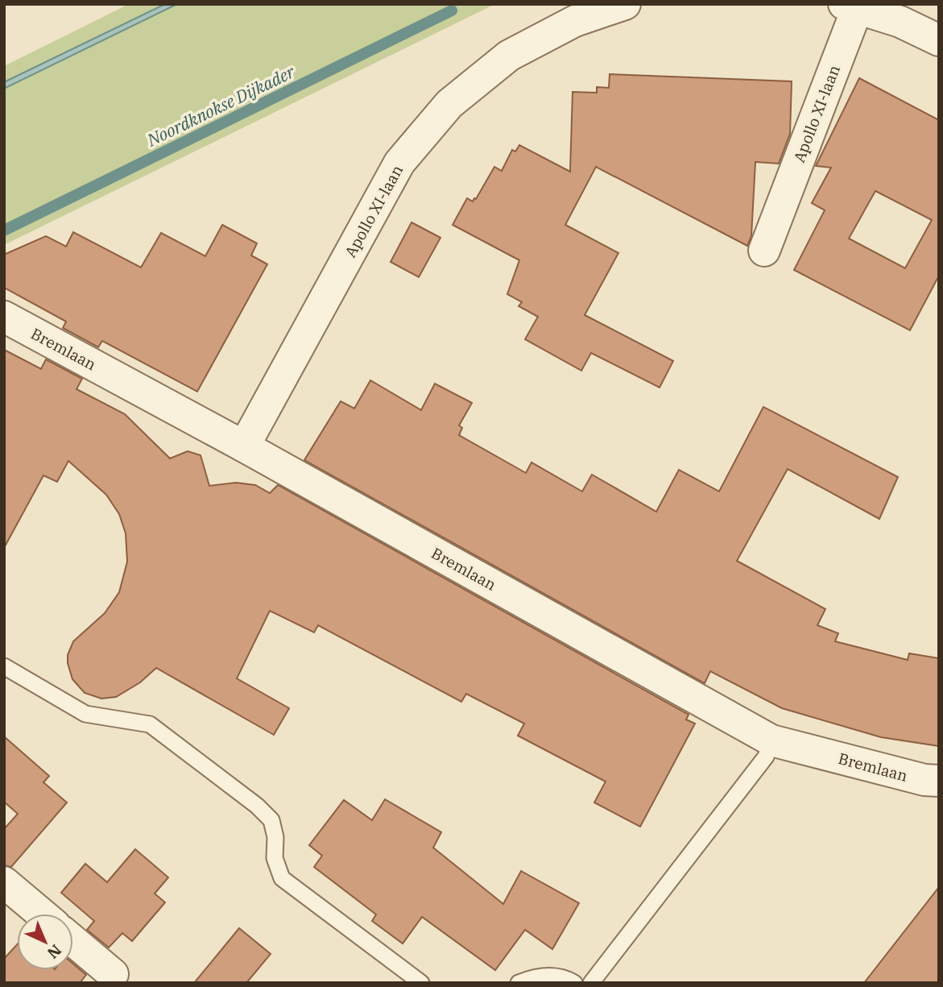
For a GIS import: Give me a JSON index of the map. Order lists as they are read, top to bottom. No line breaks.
{"streets":{"street":["Apollo XI-laan","Bremlaan"]},"crossings":[["Apollo XI-laan","Bremlaan"]],"water":["Noordknokse Dijkader"],"north":"bottom right"}
